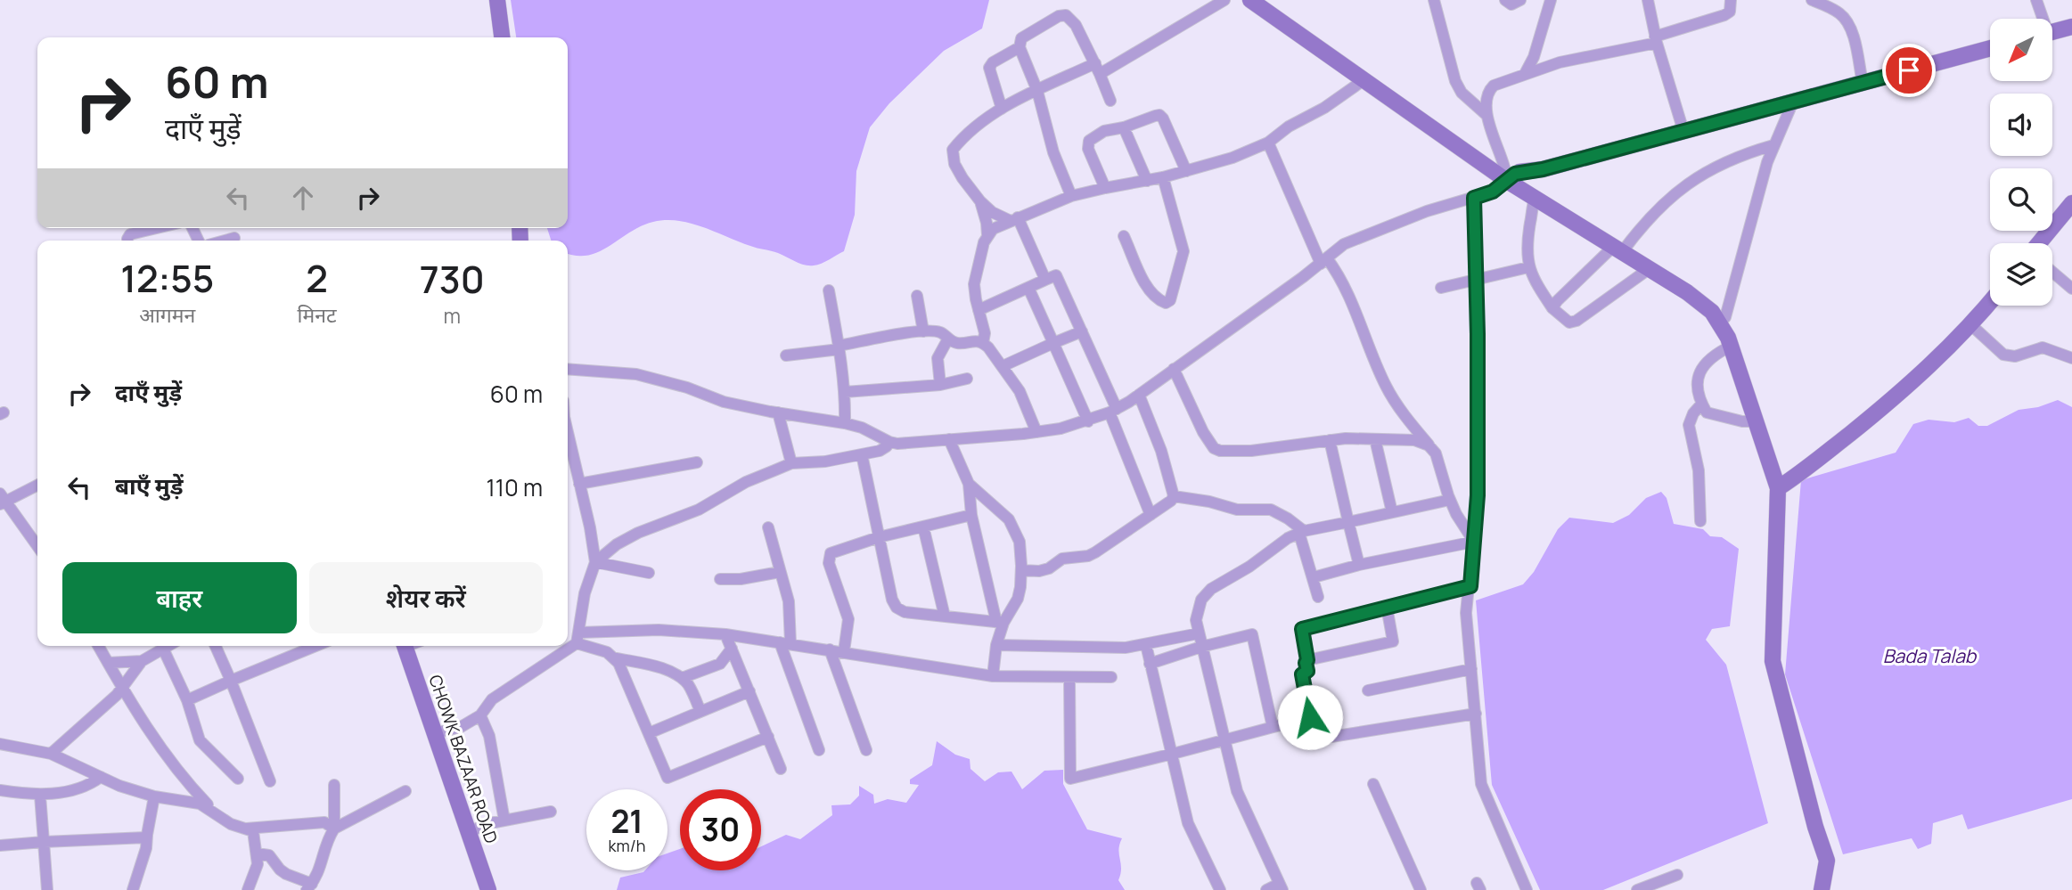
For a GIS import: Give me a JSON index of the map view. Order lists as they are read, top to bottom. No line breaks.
{"streets":{"main road":["CHOWK BAZAAR ROAD"]},"water":["Bada Talab"],"north":"bottom left","page":{"turn":["60 m","दाएँ मुड़ें"],"eta":["12:55","आगमन","2","मिनट","730","m"],"list":[{"name":"दाएँ मुड़ें","value":"60 m"},{"name":"बाएँ मुड़ें","value":"110 m"}],"buttons":["बाहर","शेयर करें"],"speed":"21 km/h","limit":"30"}}
